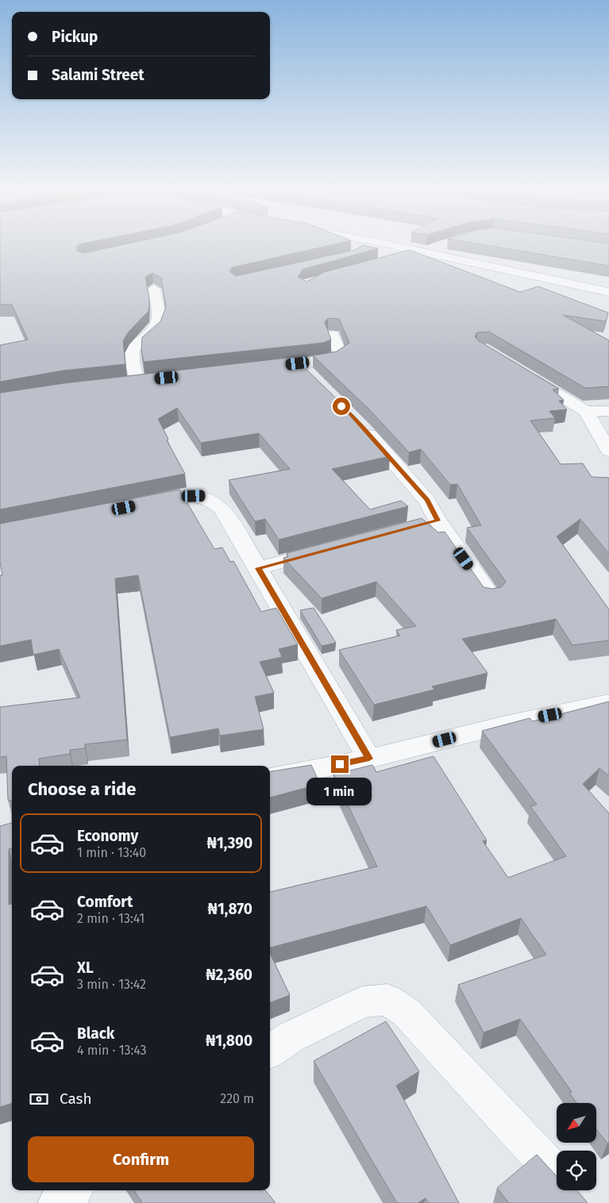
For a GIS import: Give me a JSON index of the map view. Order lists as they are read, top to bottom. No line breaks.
{"north":"bottom left","page":{"banner":["Pickup","Salami Street"],"heading":"Choose a ride","bubble":"1 min","list":[{"name":"Economy","note":"1 min · 13:40","value":"₦1,390"},{"name":"Comfort","note":"2 min · 13:41","value":"₦1,870"},{"name":"XL","note":"3 min · 13:42","value":"₦2,360"},{"name":"Black","note":"4 min · 13:43","value":"₦1,800"}],"pay":["Cash","220 m"],"buttons":"Confirm"}}
